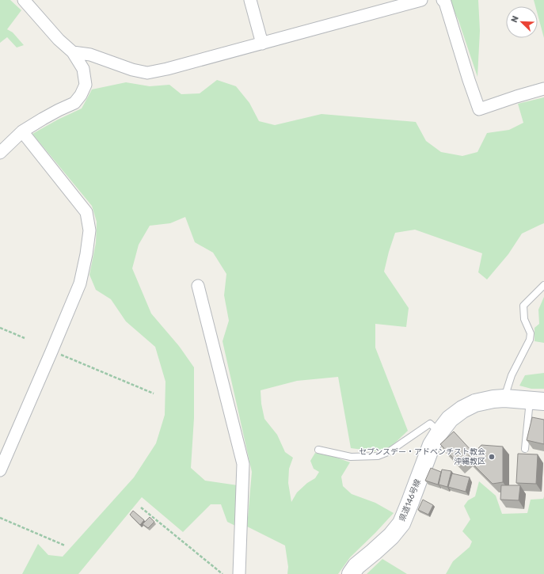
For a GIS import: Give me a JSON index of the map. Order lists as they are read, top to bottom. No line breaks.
{"streets":{"main road":["県道146号線"]},"places":["セブンスデー・アドベンチスト教会 沖縄教区"],"north":"top left"}
